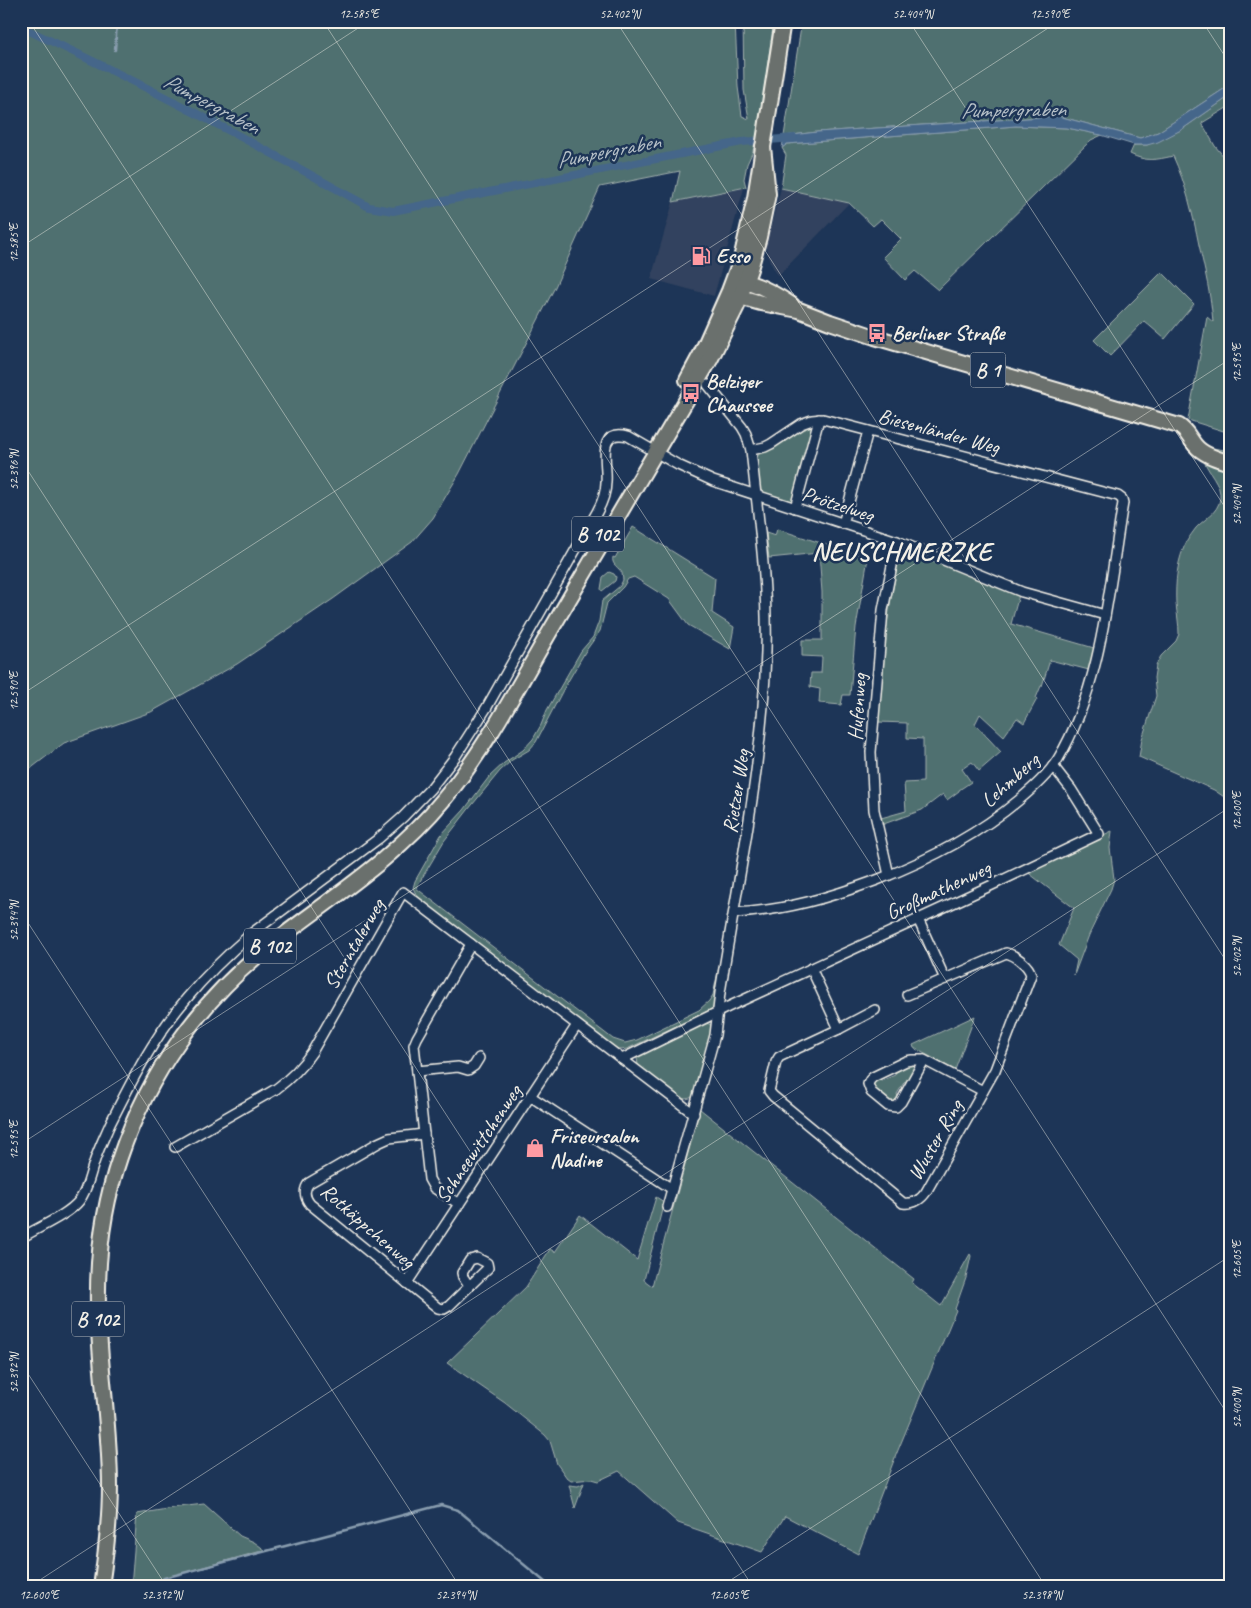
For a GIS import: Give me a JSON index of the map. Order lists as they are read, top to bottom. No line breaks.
{"streets":{"main road":["B 1","B 102"],"street":["Biesenländer Weg","Prötzelweg","Hufenweg","Lehmberg","Rietzer Weg","Großmathenweg","Sterntalerweg","Wuster Ring","Schneewittchenweg","Rotkäppchenweg"]},"crossings":[["B 1","B 102"],["Biesenländer Weg","Lehmberg"],["Prötzelweg","B 102"],["Prötzelweg","Hufenweg"],["Prötzelweg","Lehmberg"],["Prötzelweg","Rietzer Weg"],["Hufenweg","Lehmberg"],["Lehmberg","Rietzer Weg"],["Lehmberg","Großmathenweg"],["Rietzer Weg","Großmathenweg"],["Rietzer Weg","Sterntalerweg"],["Sterntalerweg","Schneewittchenweg"],["Schneewittchenweg","Rotkäppchenweg"]],"districts":["NEUSCHMERZKE"],"water":["Pumpergraben"],"places":{"fuel station":["Esso"],"bus stop":["Berliner Straße","Belziger Chaussee"],"shop":["Friseursalon Nadine"]},"coordinates":["12.585°E","52.402°N","52.404°N","12.590°E","12.595°E","52.396°N","12.600°E","52.394°N","12.605°E","52.392°N","52.400°N","52.398°N"]}
